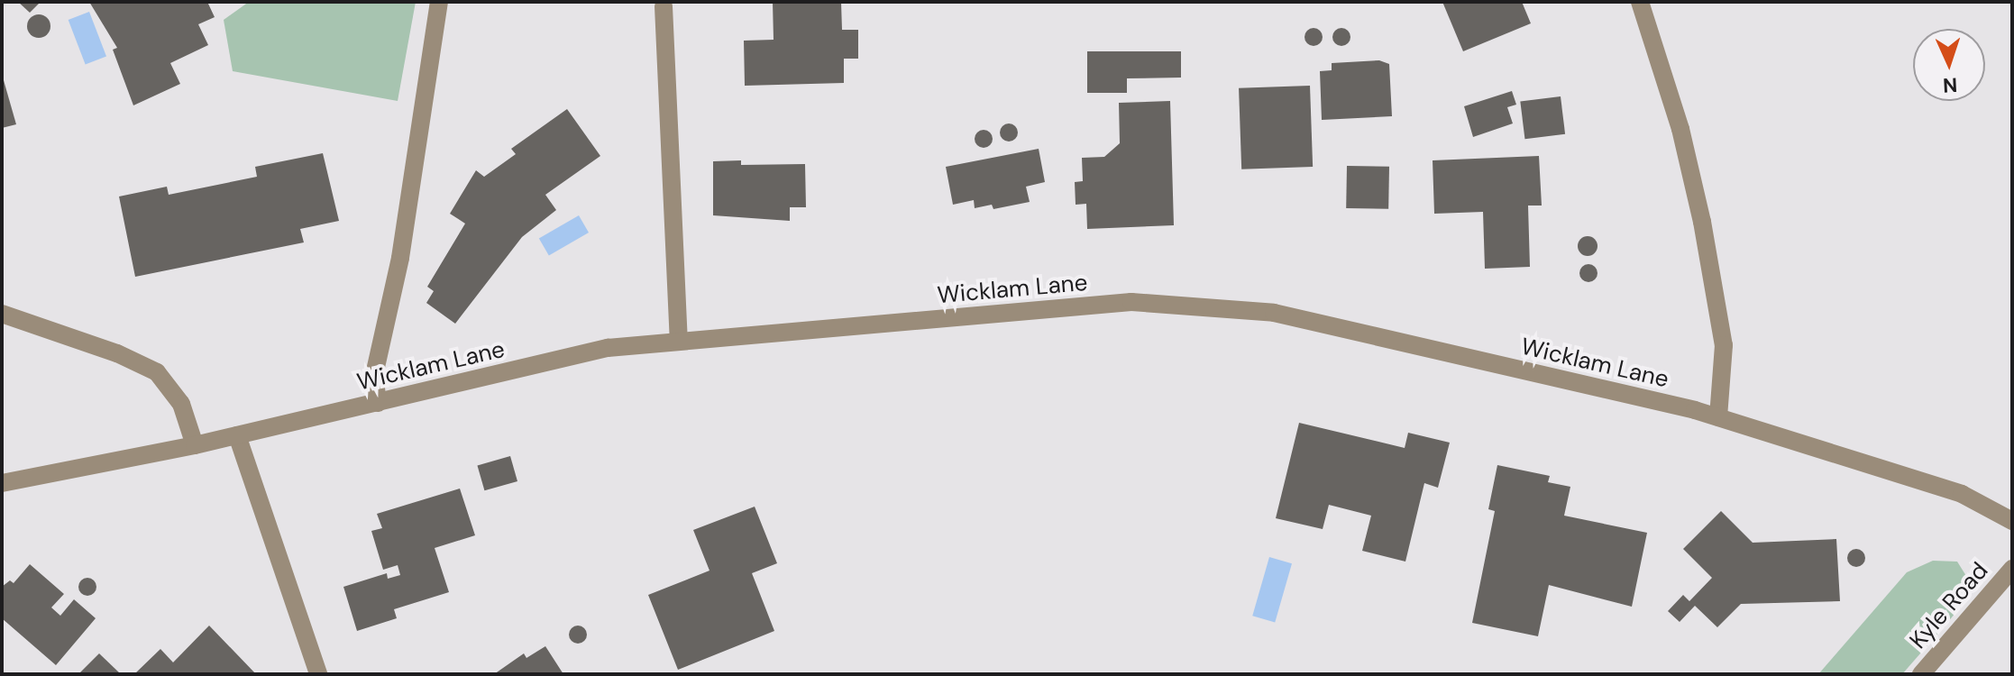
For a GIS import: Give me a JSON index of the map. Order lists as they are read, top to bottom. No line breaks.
{"streets":{"street":["Wicklam Lane","Kyle Road"]},"north":"bottom"}
